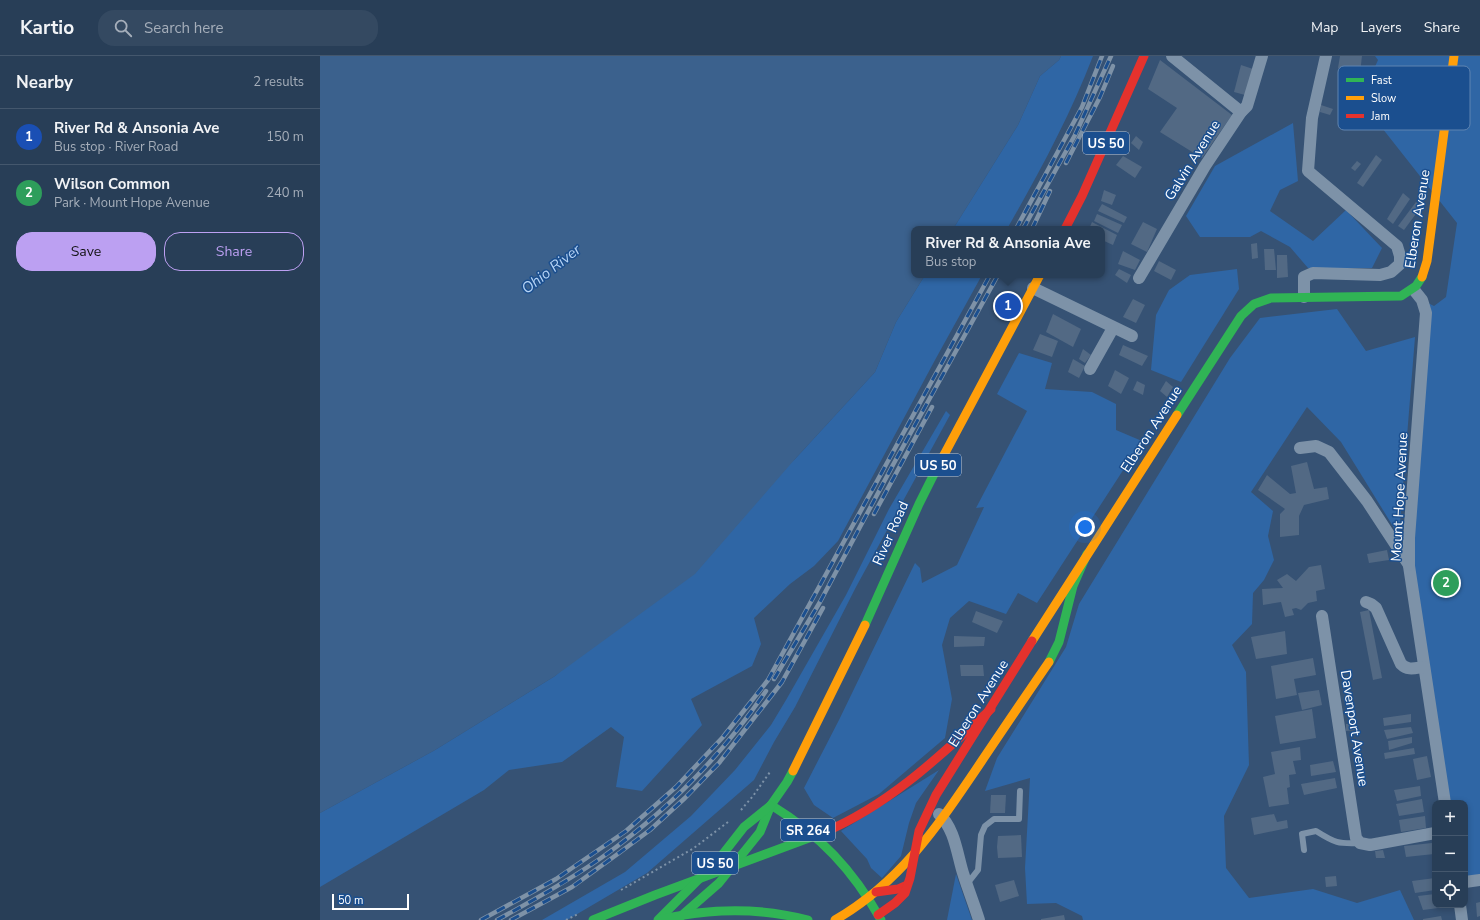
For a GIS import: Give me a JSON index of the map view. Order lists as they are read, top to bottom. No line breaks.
{"streets":{"main road":["US 50","Elberon Avenue","River Road","SR 264"],"street":["Galvin Avenue","Mount Hope Avenue","Davenport Avenue"]},"crossings":[["Elberon Avenue","Mount Hope Avenue"],["Elberon Avenue","SR 264"],["River Road","SR 264"]],"water":["Ohio River"],"legend":["Fast","Slow","Jam"],"scale_bar":"50 m","page":{"header":"Kartio","search":"Search here","nav":["Map","Layers","Share"],"heading":["Nearby","2 results"],"list":[{"mark":"1","name":"River Rd & Ansonia Ave","note":"Bus stop · River Road","value":"150 m"},{"mark":"2","name":"Wilson Common","note":"Park · Mount Hope Avenue","value":"240 m"}],"buttons":["Save","Share"],"popup":["River Rd & Ansonia Ave","Bus stop"],"pins":["1","2"],"map_buttons":["+","−"],"scale":"50 m"}}
